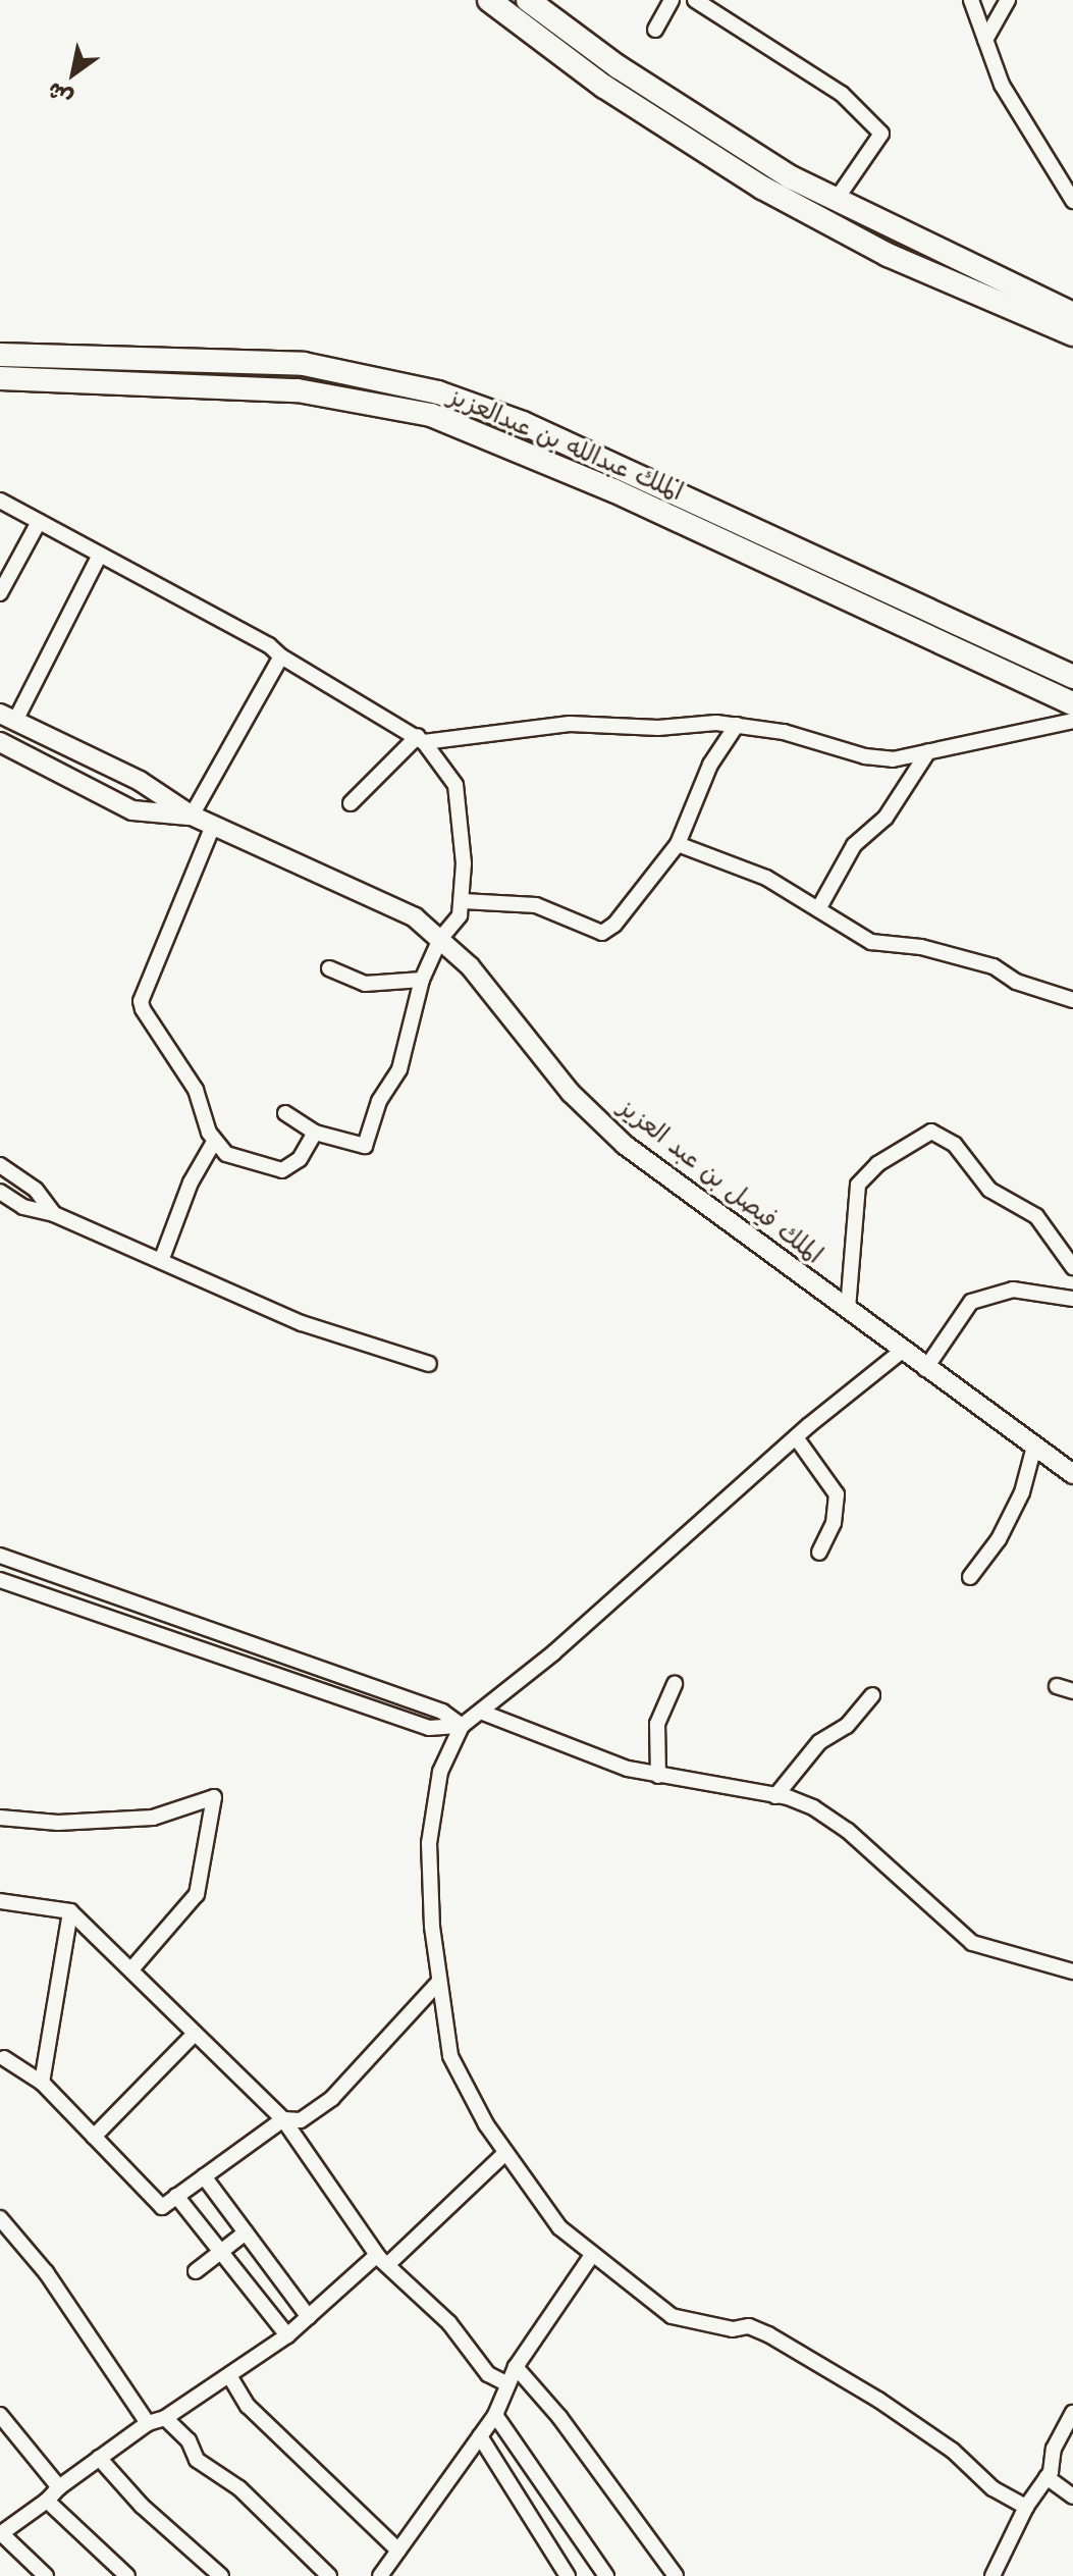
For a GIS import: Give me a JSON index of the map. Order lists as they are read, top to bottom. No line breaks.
{"streets":{"main road":["الملك عبدالله بن عبدالعزيز"],"street":["الملك فيصل بن عبد العزيز"]},"north":"bottom left"}
